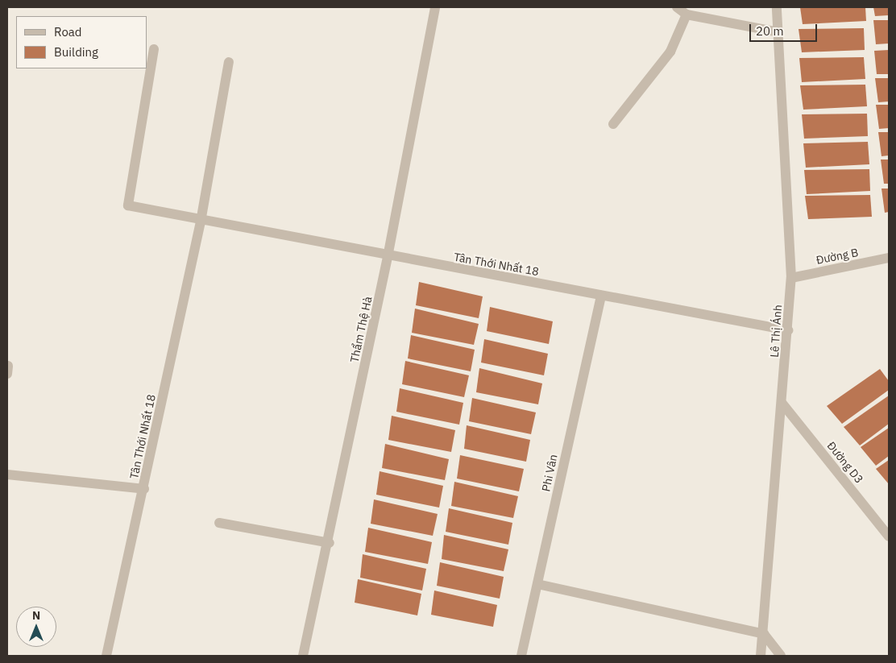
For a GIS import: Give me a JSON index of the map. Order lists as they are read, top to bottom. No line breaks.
{"streets":{"street":["Đường B","Tân Thới Nhất 18","Thẩm Thệ Hà","Lê Thị Ánh","Đường D3","Phi Vân"]},"crossings":[["Đường B","Lê Thị Ánh"],["Tân Thới Nhất 18","Thẩm Thệ Hà"],["Tân Thới Nhất 18","Lê Thị Ánh"],["Tân Thới Nhất 18","Phi Vân"],["Lê Thị Ánh","Đường D3"]],"legend":["Road","Building"],"scale_bar":"20 m","north":"top"}
